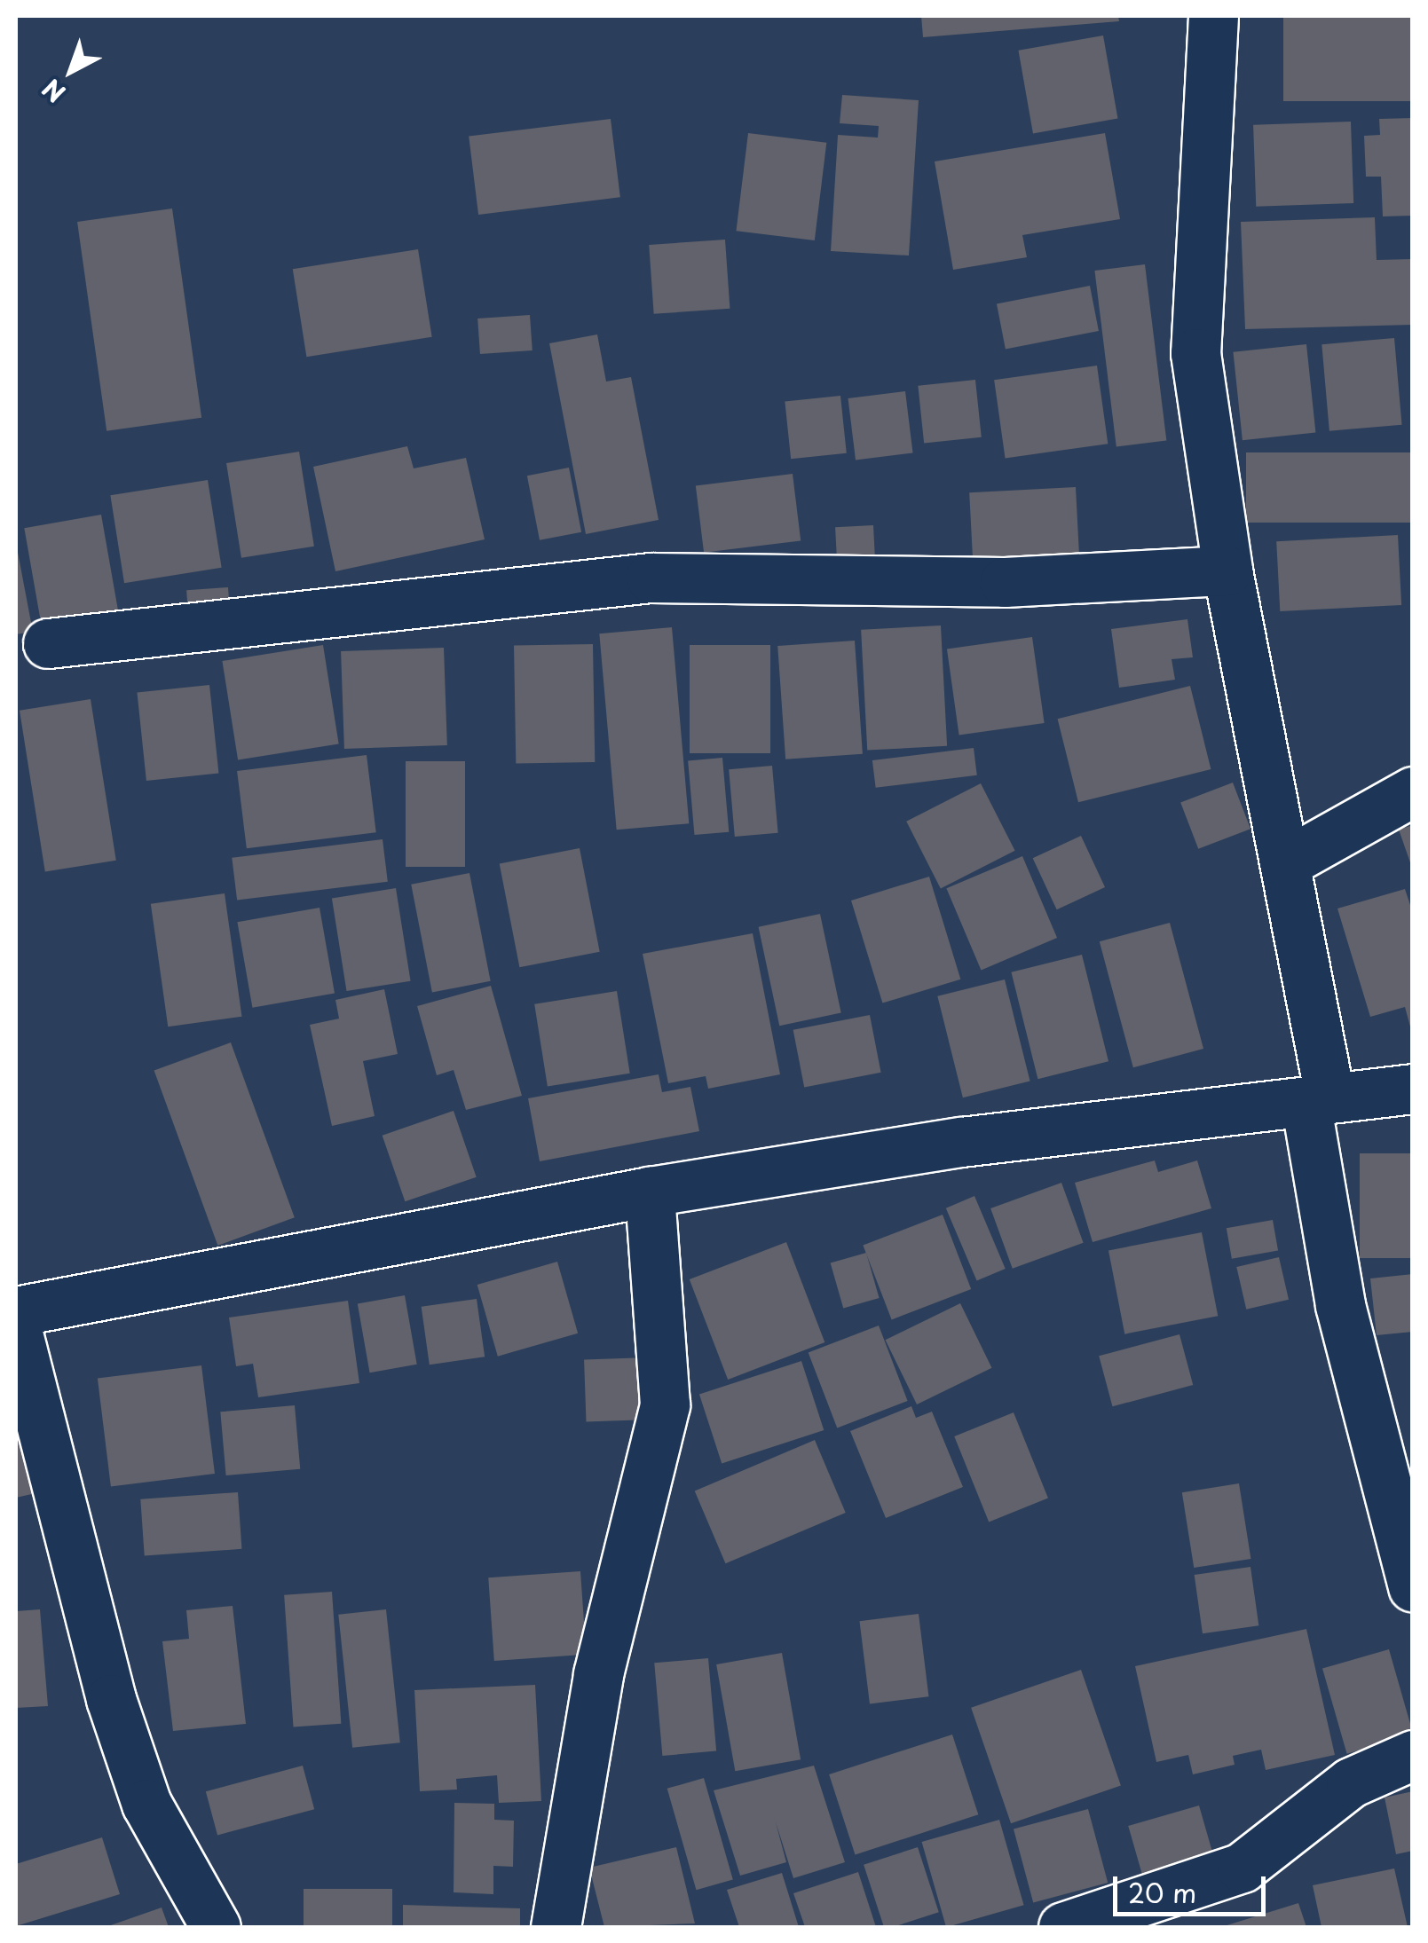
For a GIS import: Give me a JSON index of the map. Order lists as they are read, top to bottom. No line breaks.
{"scale_bar":"20 m","north":"bottom left"}
